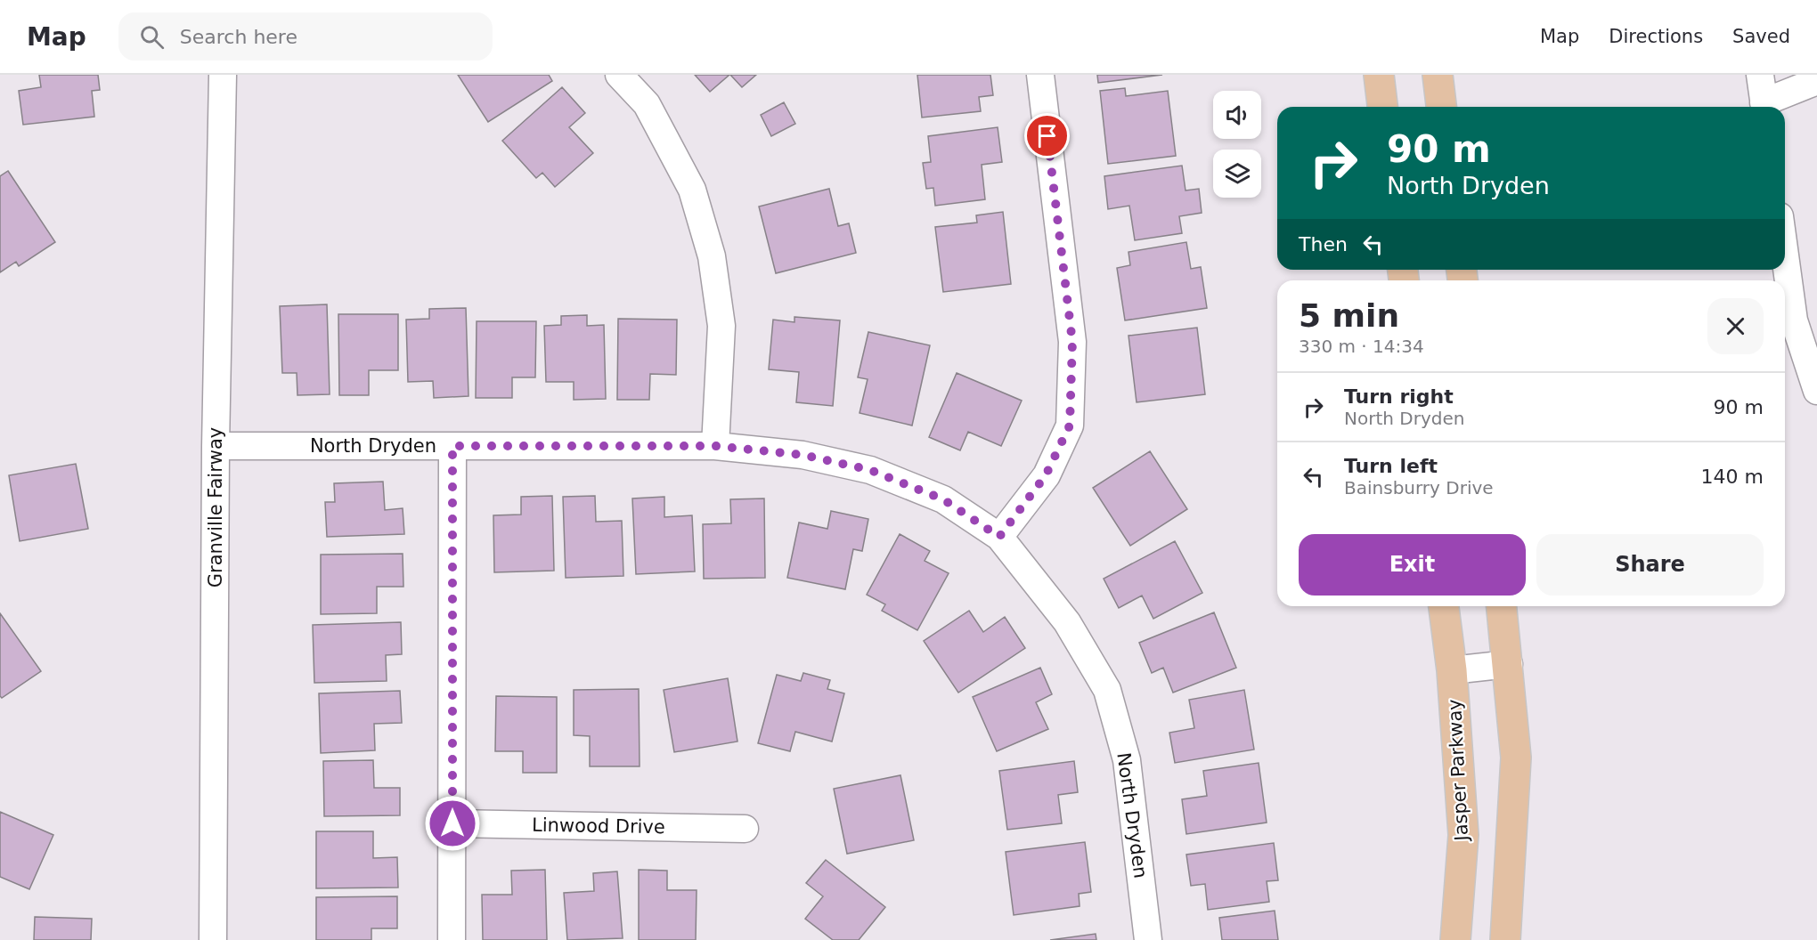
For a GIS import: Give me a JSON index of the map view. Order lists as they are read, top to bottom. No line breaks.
{"streets":{"main road":["Jasper Parkway"],"street":["North Dryden","Granville Fairway","Linwood Drive"]},"crossings":[["North Dryden","Granville Fairway"]],"page":{"header":"Map","search":"Search here","nav":["Map","Directions","Saved"],"turn":["90 m","North Dryden"],"then":"Then","heading":["5 min","330 m · 14:34"],"list":[{"name":"Turn right","note":"North Dryden","value":"90 m"},{"name":"Turn left","note":"Bainsburry Drive","value":"140 m"}],"buttons":["Exit","Share"]}}
